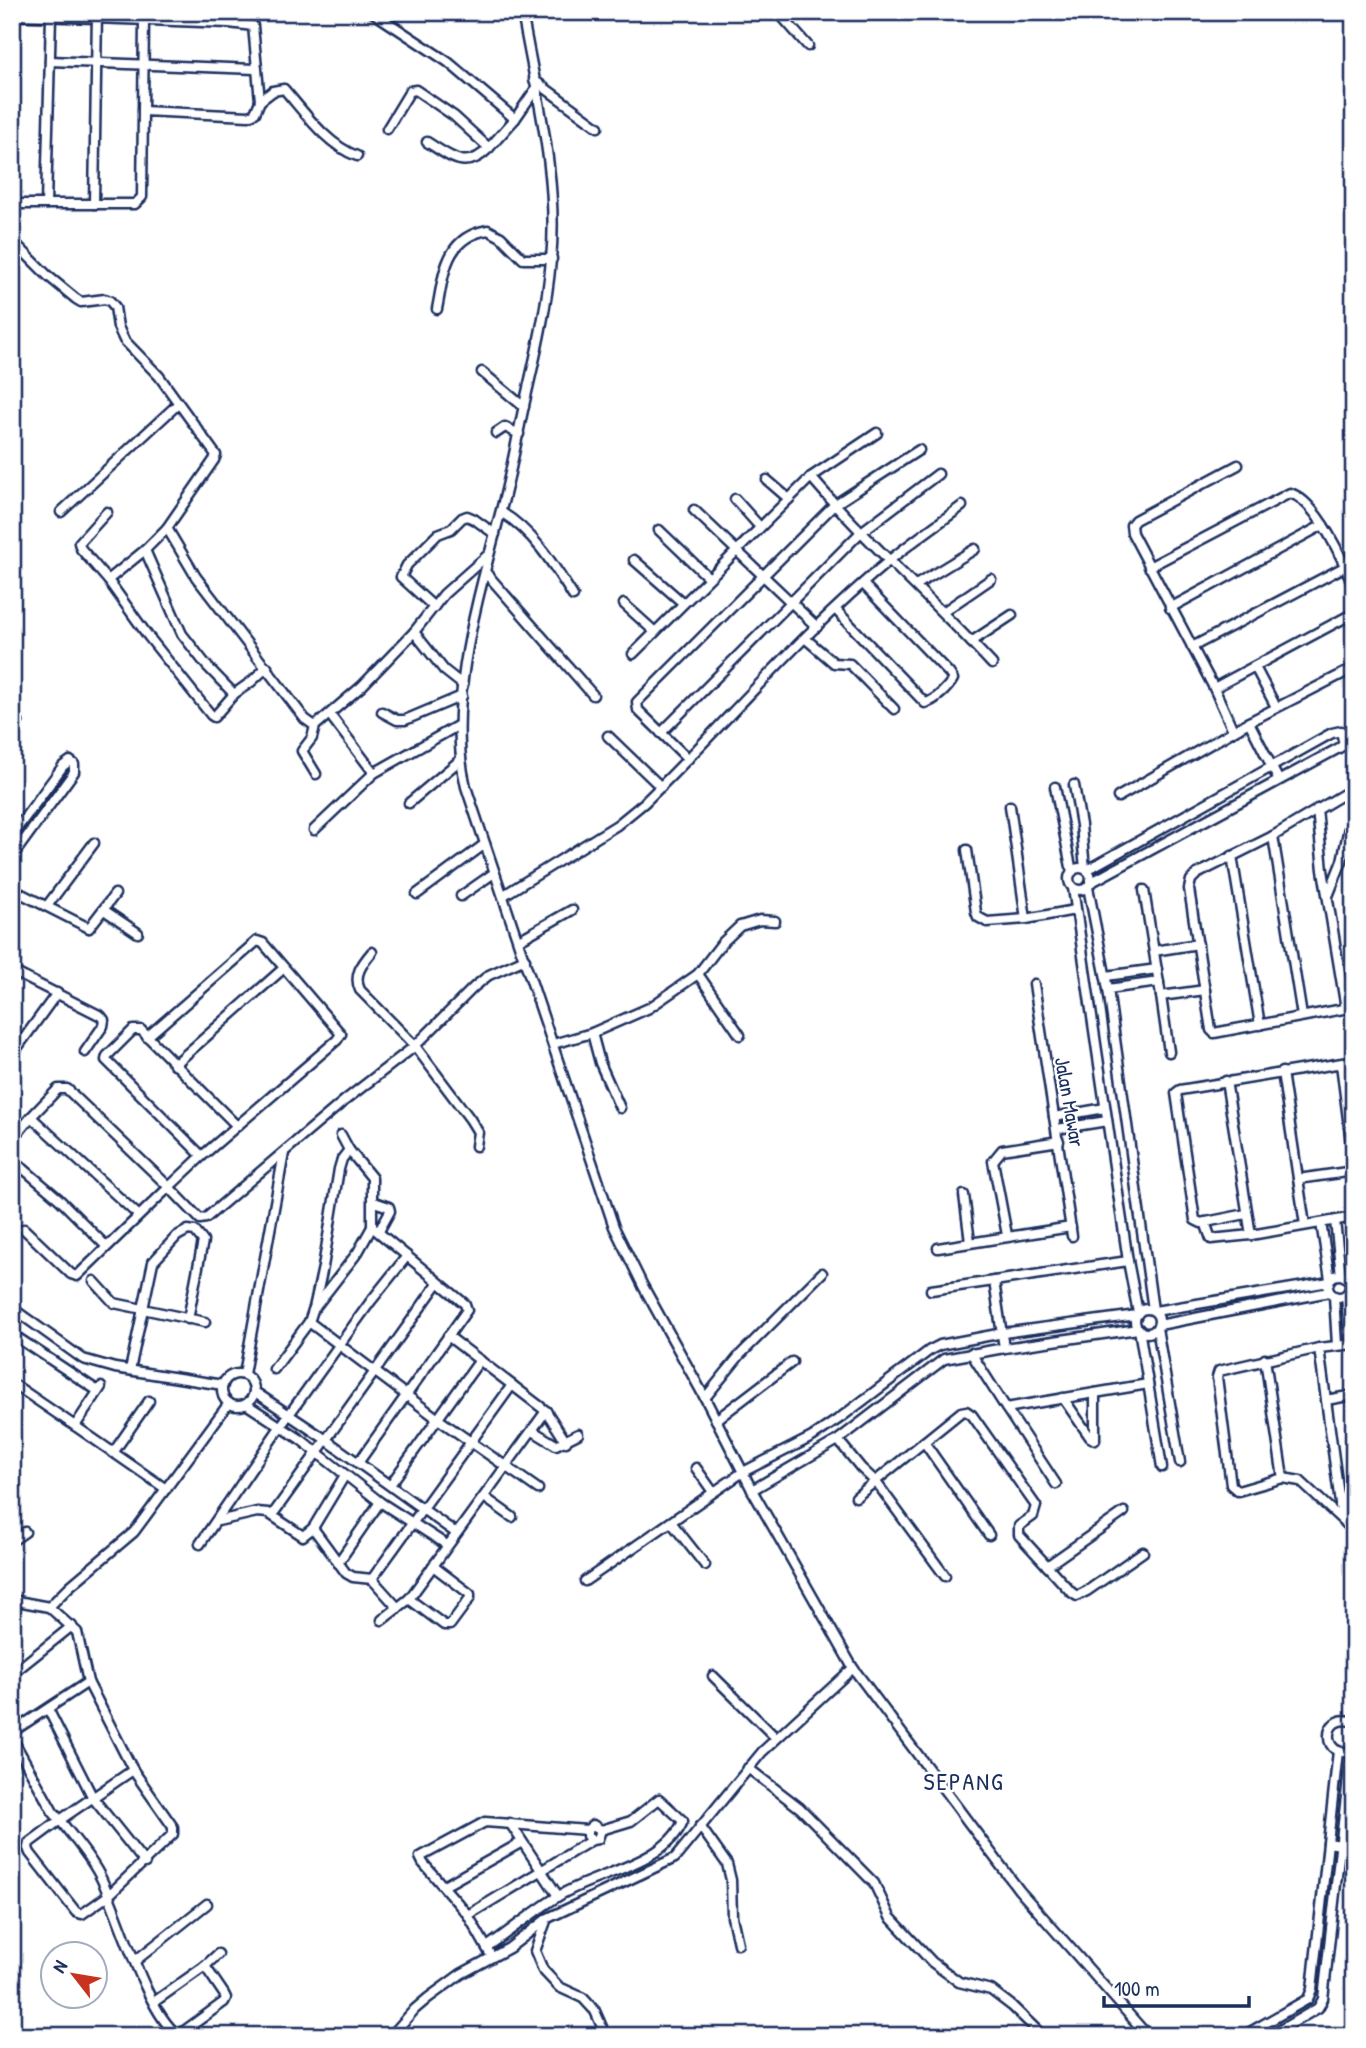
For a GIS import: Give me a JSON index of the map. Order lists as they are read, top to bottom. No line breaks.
{"streets":{"street":["Jalan Mawar"]},"districts":["SEPANG"],"scale_bar":"100 m","north":"top left"}
